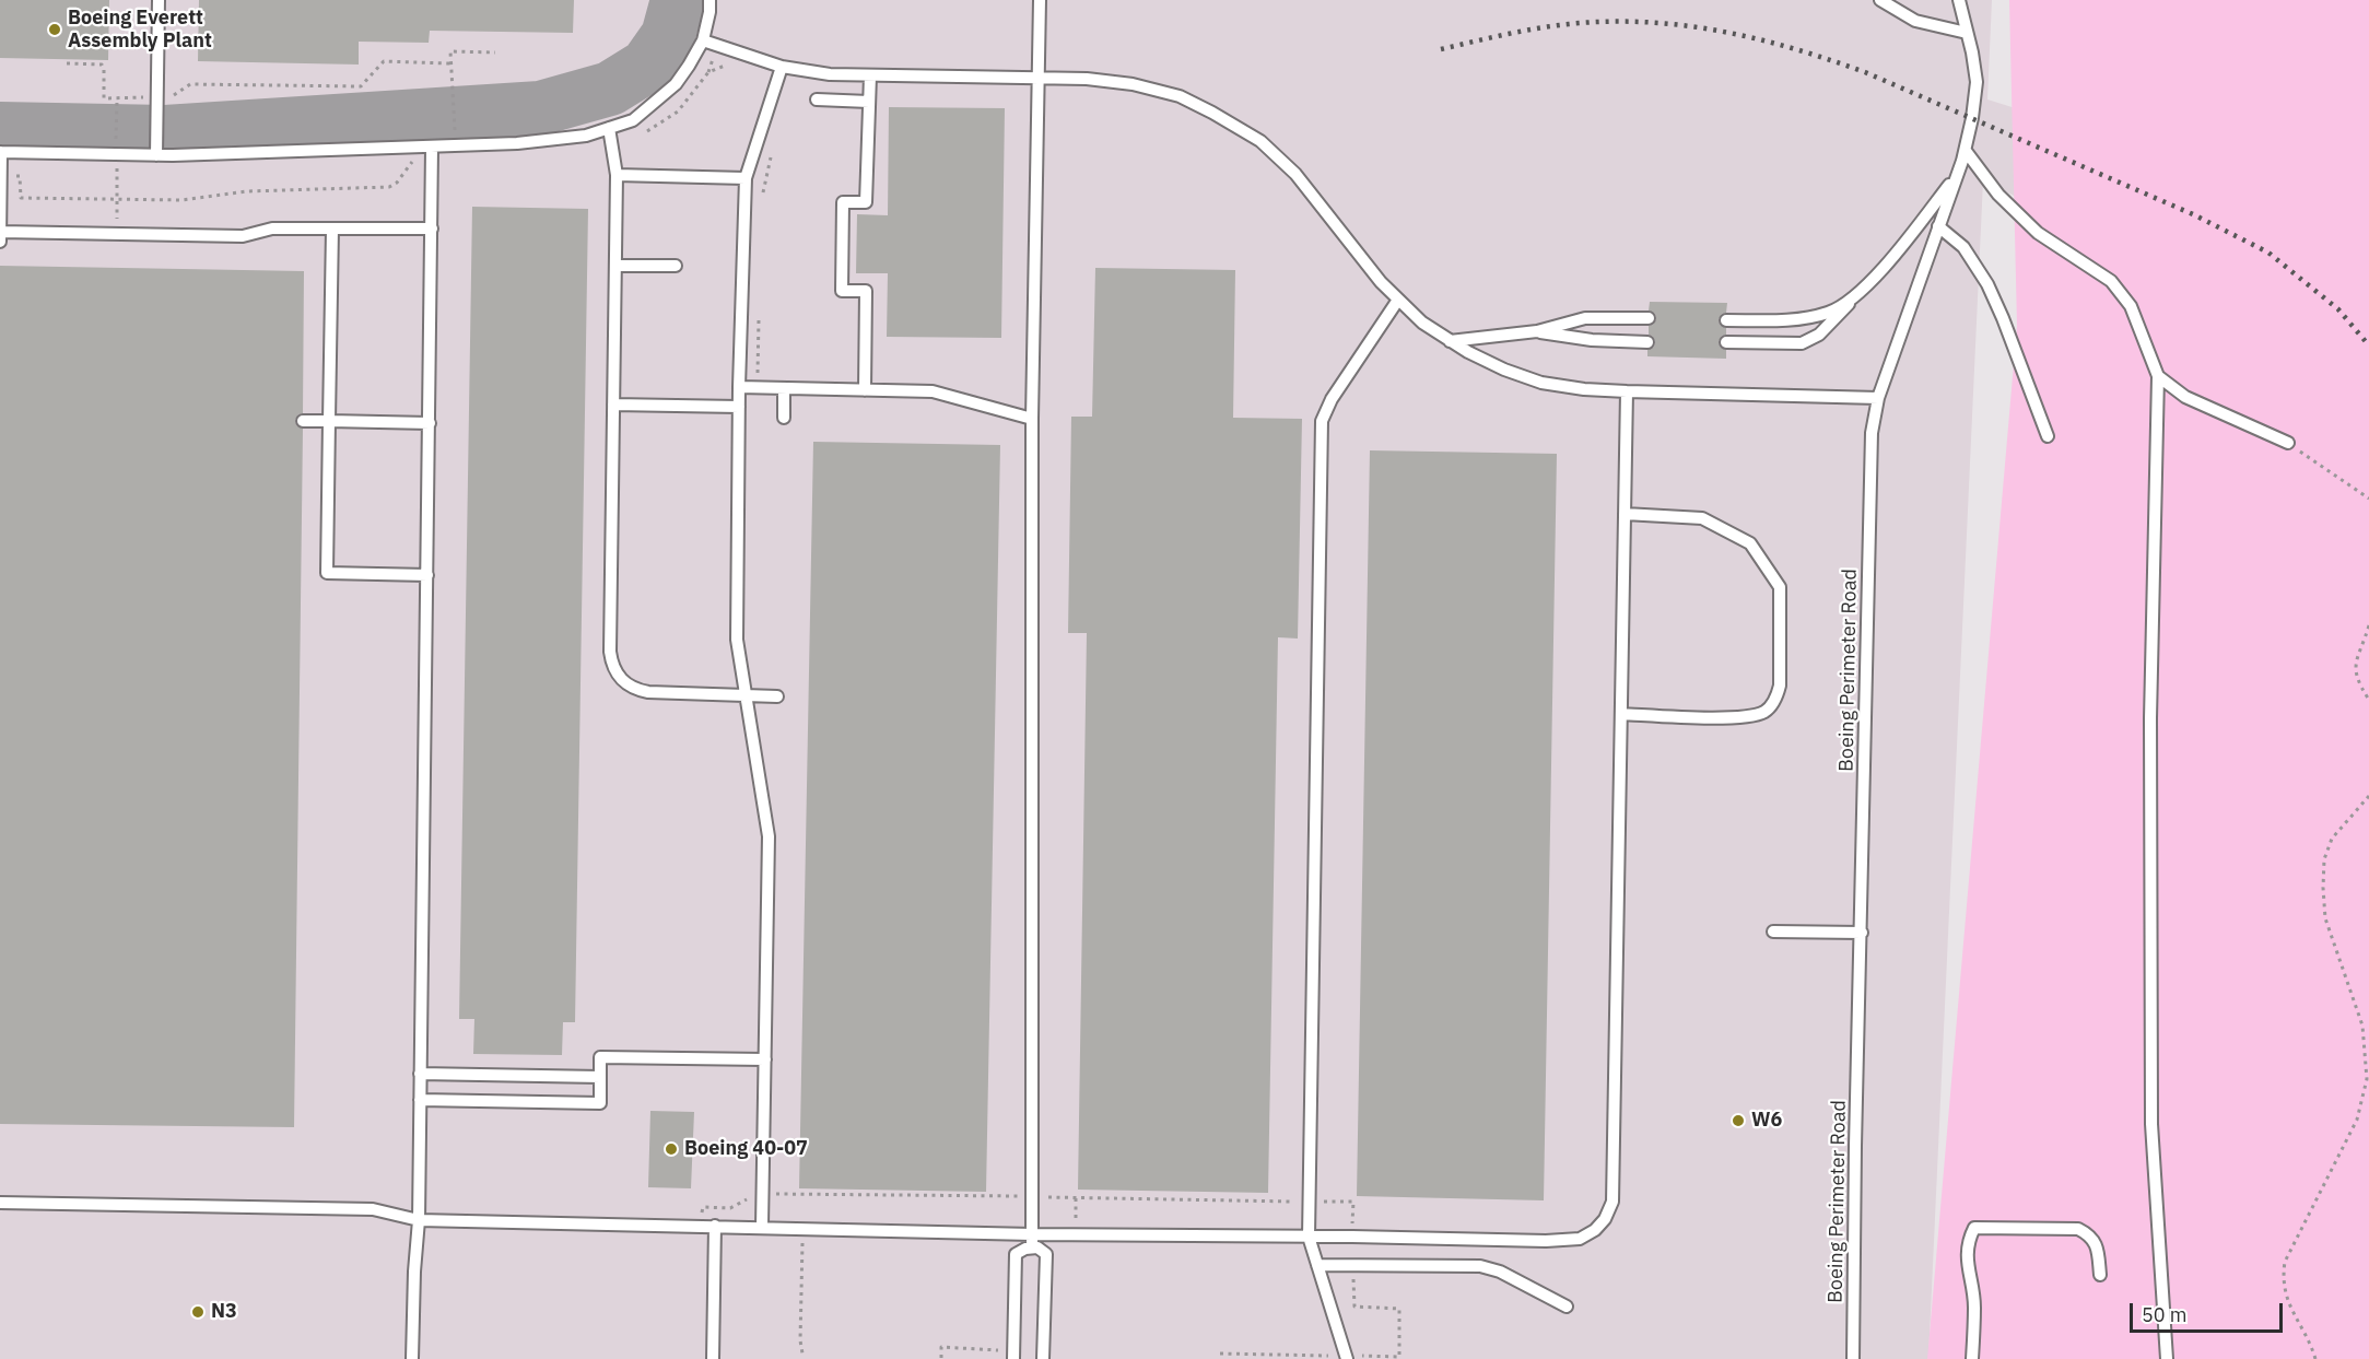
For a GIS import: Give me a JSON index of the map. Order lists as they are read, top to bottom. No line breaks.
{"streets":{"lane":["Boeing Perimeter Road"]},"places":["Boeing Everett Assembly Plant","W6","Boeing 40-07","N3"],"scale_bar":"50 m"}
